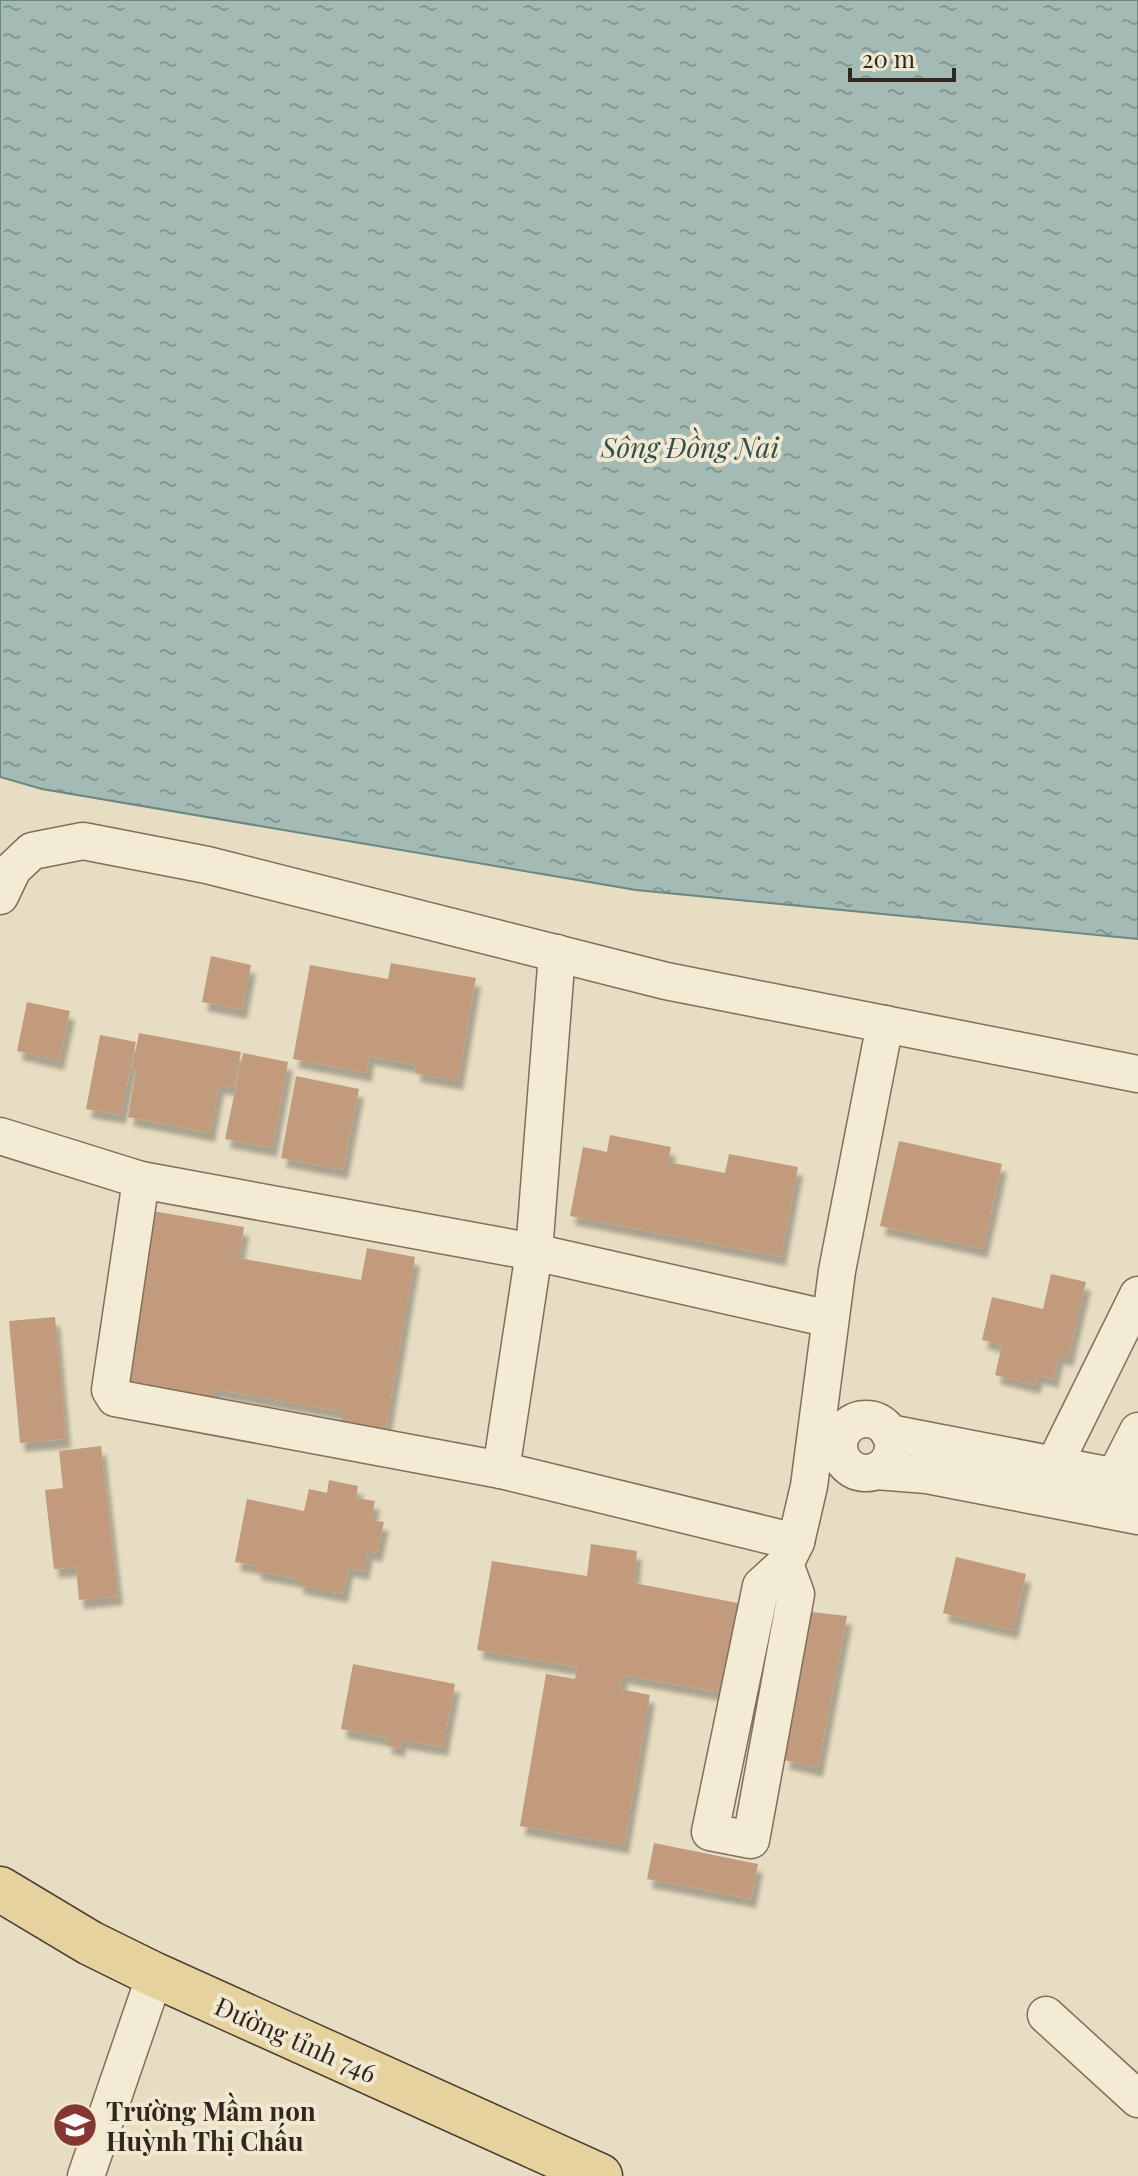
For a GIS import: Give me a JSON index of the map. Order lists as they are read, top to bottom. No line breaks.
{"streets":{"main road":["Đường tỉnh 746"]},"water":["Sông Đồng Nai"],"places":{"school or university":["Trường Mầm non Huỳnh Thị Chấu"]},"scale_bar":"20 m"}
